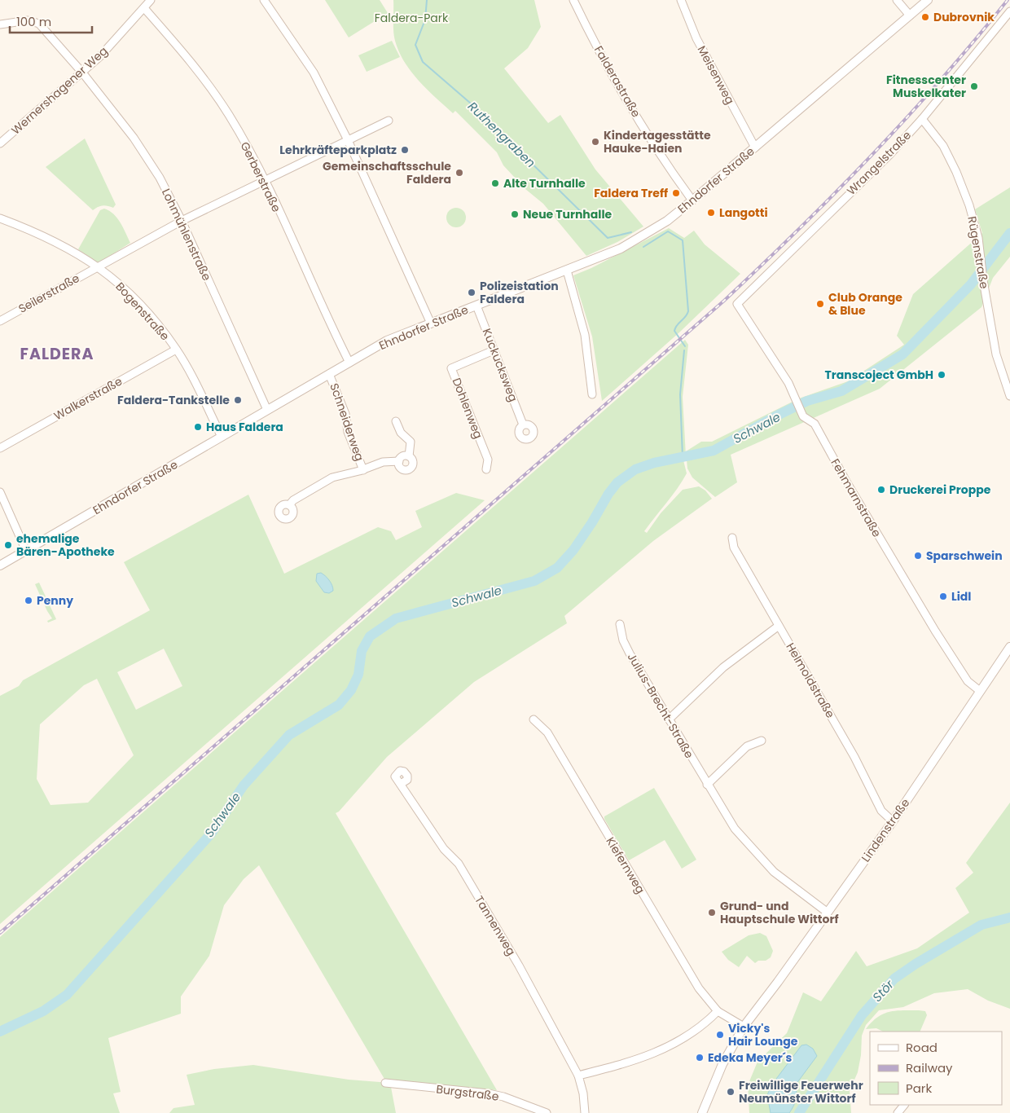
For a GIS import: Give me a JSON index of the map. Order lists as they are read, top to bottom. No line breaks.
{"streets":{"street":["Meisenweg","Falderastraße","Wernershagener Weg","Wrangelstraße","Gerberstraße","Ehndorfer Straße","Lohmühlenstraße","Rügenstraße","Seilerstraße","Bogenstraße","Kuckucksweg","Walkerstraße","Dohlenweg","Schneiderweg","Fehmarnstraße","Helmoldstraße","Julius-Brecht-Straße","Lindenstraße","Kiefernweg","Tannenweg","Burgstraße"]},"crossings":[["Meisenweg","Ehndorfer Straße"],["Falderastraße","Ehndorfer Straße"],["Wernershagener Weg","Gerberstraße"],["Wernershagener Weg","Lohmühlenstraße"],["Wrangelstraße","Rügenstraße"],["Wrangelstraße","Fehmarnstraße"],["Gerberstraße","Ehndorfer Straße"],["Gerberstraße","Seilerstraße"],["Ehndorfer Straße","Lohmühlenstraße"],["Ehndorfer Straße","Bogenstraße"],["Ehndorfer Straße","Kuckucksweg"],["Ehndorfer Straße","Schneiderweg"],["Lohmühlenstraße","Seilerstraße"],["Seilerstraße","Bogenstraße"],["Bogenstraße","Walkerstraße"],["Kuckucksweg","Dohlenweg"],["Fehmarnstraße","Lindenstraße"],["Helmoldstraße","Lindenstraße"],["Julius-Brecht-Straße","Lindenstraße"],["Lindenstraße","Kiefernweg"]],"districts":["FALDERA"],"water":["Ruthengraben","Schwale","Stör"],"parks":["Faldera-Park"],"places":["Dubrovnik","Fitnesscenter Muskelkater","Kindertagesstätte Hauke-Haien","Lehrkräfteparkplatz","Gemeinschaftsschule Faldera","Alte Turnhalle","Faldera Treff","Langotti","Neue Turnhalle","Polizeistation Faldera","Club Orange & Blue","Transcoject GmbH","Faldera-Tankstelle","Haus Faldera","Druckerei Proppe","ehemalige Bären-Apotheke","Sparschwein","Lidl","Penny","Grund- und Hauptschule Wittorf","Vicky's Hair Lounge","Edeka Meyer´s","Freiwillige Feuerwehr Neumünster Wittorf"],"legend":["Road","Railway","Park"],"scale_bar":"100 m"}
